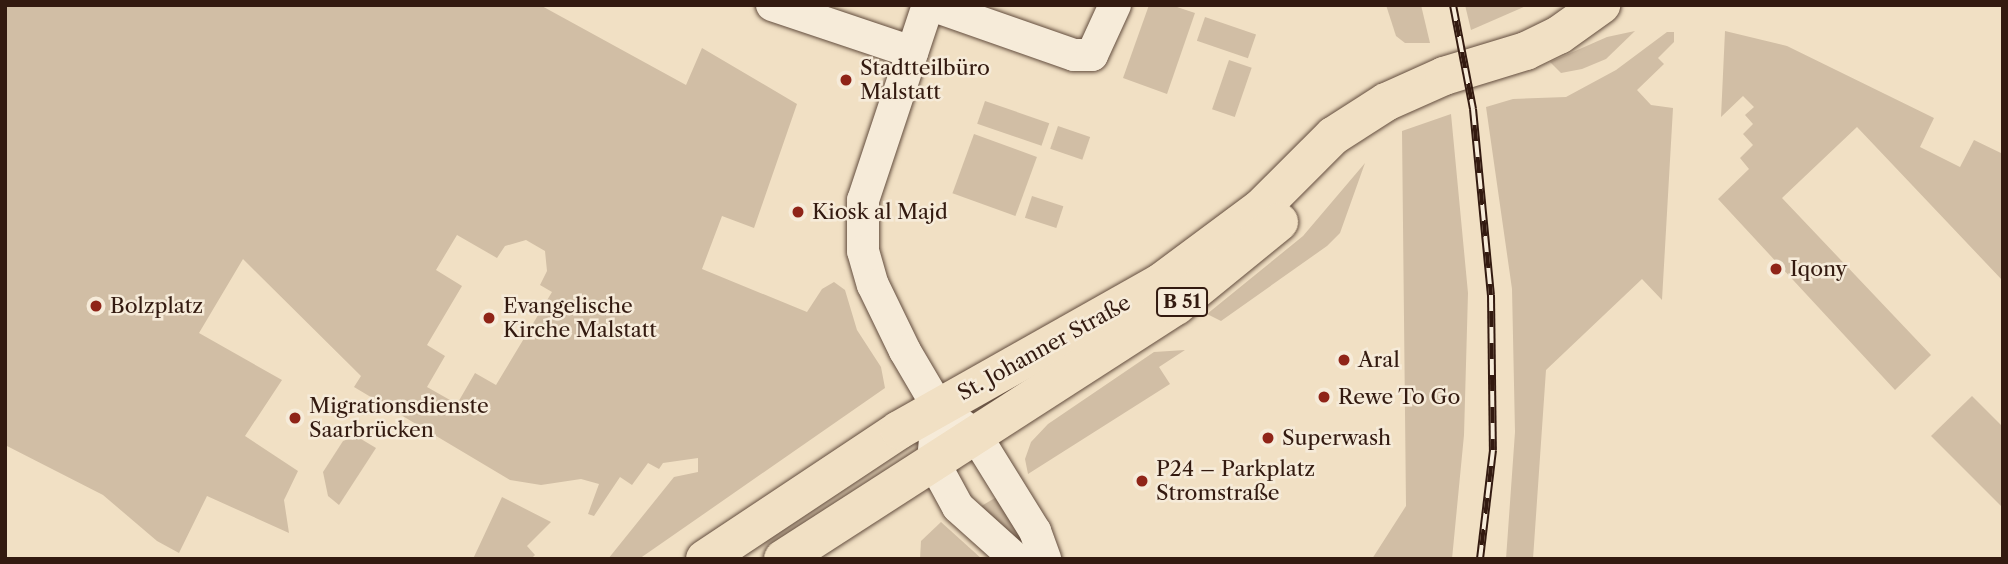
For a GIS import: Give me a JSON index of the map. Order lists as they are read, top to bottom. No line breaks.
{"streets":{"main road":["B 51","St. Johanner Straße"]},"places":["Stadtteilbüro Malstatt","Kiosk al Majd","Iqony","Bolzplatz","Evangelische Kirche Malstatt","Aral","Rewe To Go","Migrationsdienste Saarbrücken","Superwash","P24 – Parkplatz Stromstraße"]}
